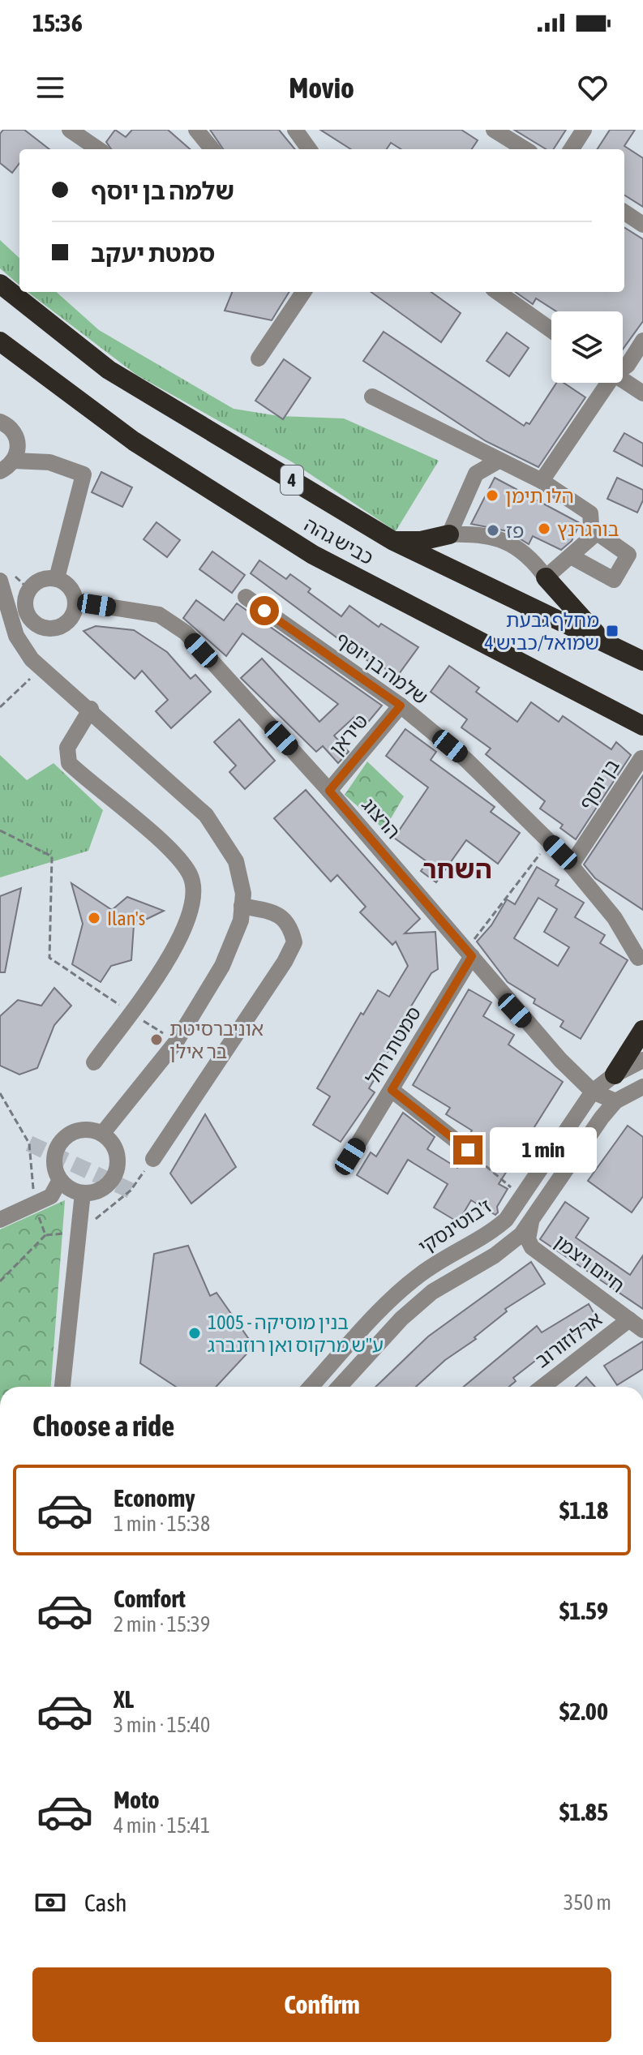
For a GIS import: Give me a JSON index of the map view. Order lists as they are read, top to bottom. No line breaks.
{"streets":{"highway":["4","כביש גהה"],"street":["שלמה בן יוסף","טיראן","בן יוסף","הרצוג","סמטת רחל","ז'בוטינסקי","חיים ויצמן","ארלוזורוב"]},"crossings":[["שלמה בן יוסף","טיראן"],["שלמה בן יוסף","בן יוסף"],["טיראן","הרצוג"],["הרצוג","סמטת רחל"],["הרצוג","ז'בוטינסקי"],["חיים ויצמן","ארלוזורוב"]],"districts":["השחר"],"places":{"other":["הלו תימן","בורגרנץ","פז","Ilan's","אוניברסיטת בר אילן","1005 - בנין מוסיקה ע\"ש מרקוס ואן רוזנברג"],"transit":["מחלף גבעת שמואל/כביש 4"]},"page":{"status":"15:36","header":"Movio","banner":["שלמה בן יוסף","סמטת יעקב"],"bubble":"1 min","heading":"Choose a ride","list":[{"name":"Economy","note":"1 min · 15:38","value":"$1.18"},{"name":"Comfort","note":"2 min · 15:39","value":"$1.59"},{"name":"XL","note":"3 min · 15:40","value":"$2.00"},{"name":"Moto","note":"4 min · 15:41","value":"$1.85"}],"pay":["Cash","350 m"],"buttons":"Confirm"}}
